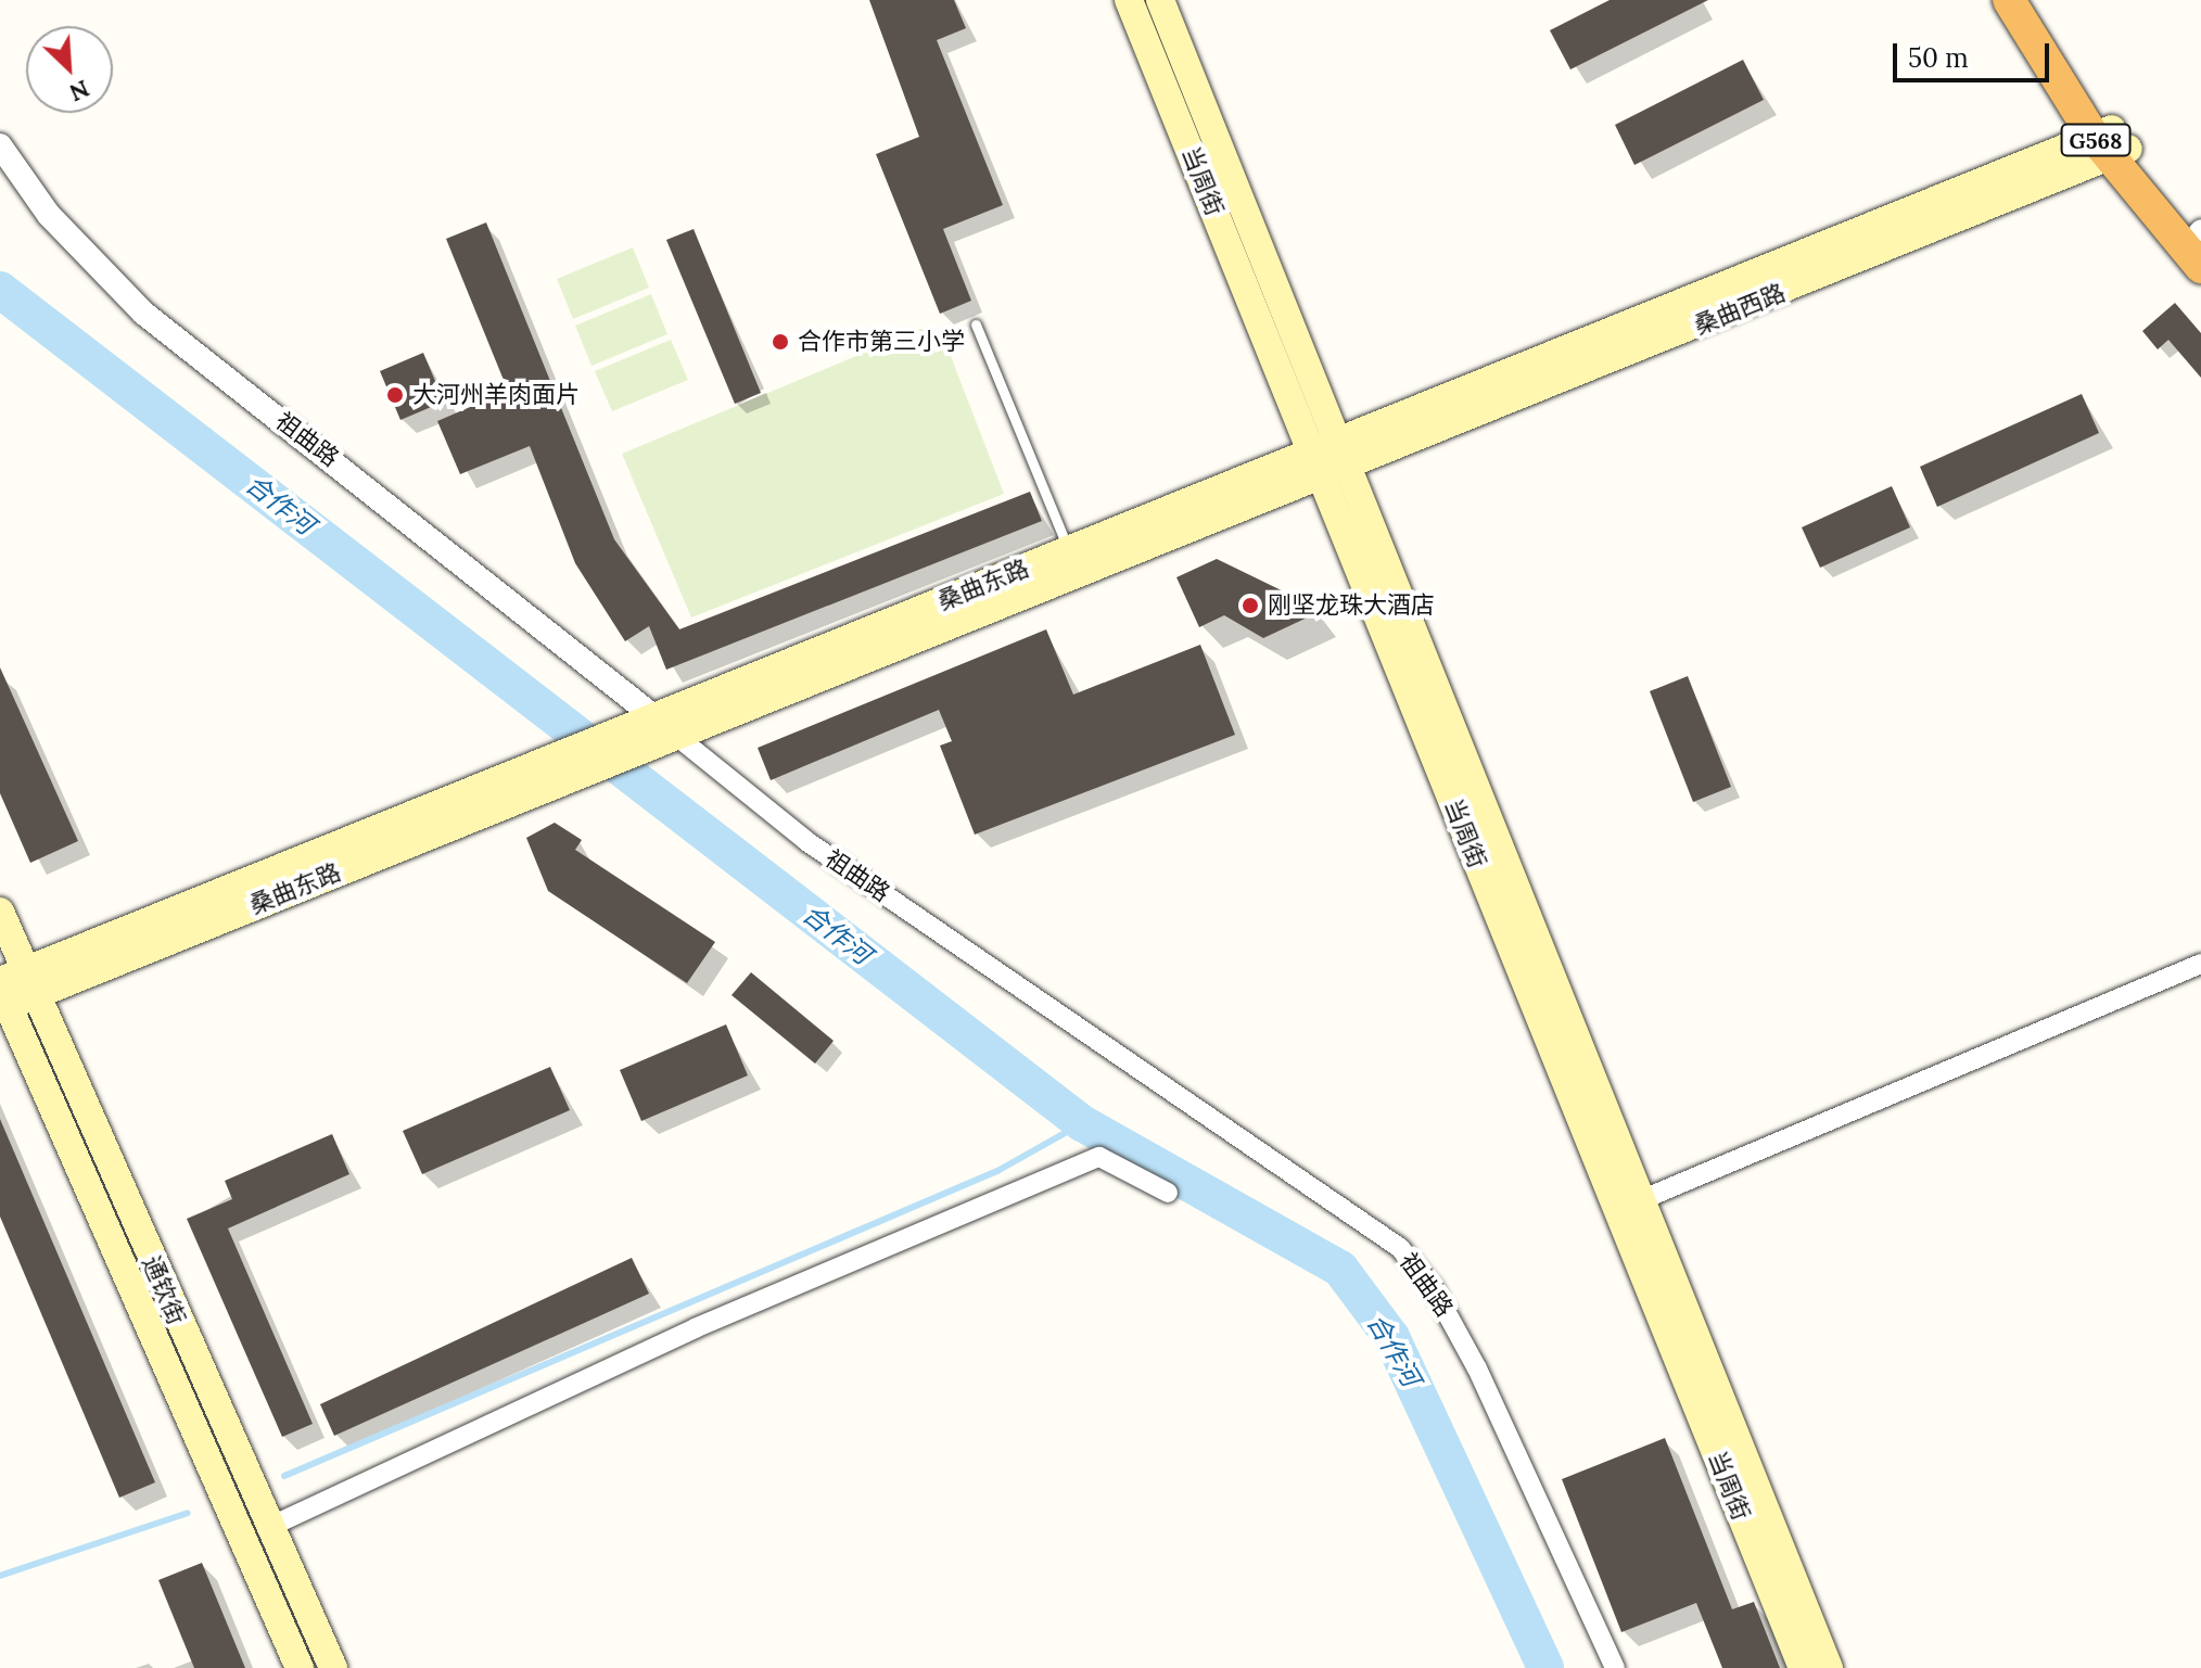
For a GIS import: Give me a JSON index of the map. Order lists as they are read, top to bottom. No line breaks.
{"streets":{"highway":["G568"],"main road":["当周街","桑曲西路","桑曲东路","通钦街"],"street":["祖曲路"]},"crossings":[["G568","桑曲西路"],["当周街","桑曲西路"],["当周街","桑曲东路"],["桑曲西路","桑曲东路"],["祖曲路","桑曲东路"],["桑曲东路","通钦街"]],"water":["合作河"],"places":["合作市第三小学","大河州羊肉面片","刚坚龙珠大酒店"],"scale_bar":"50 m","north":"bottom right"}
